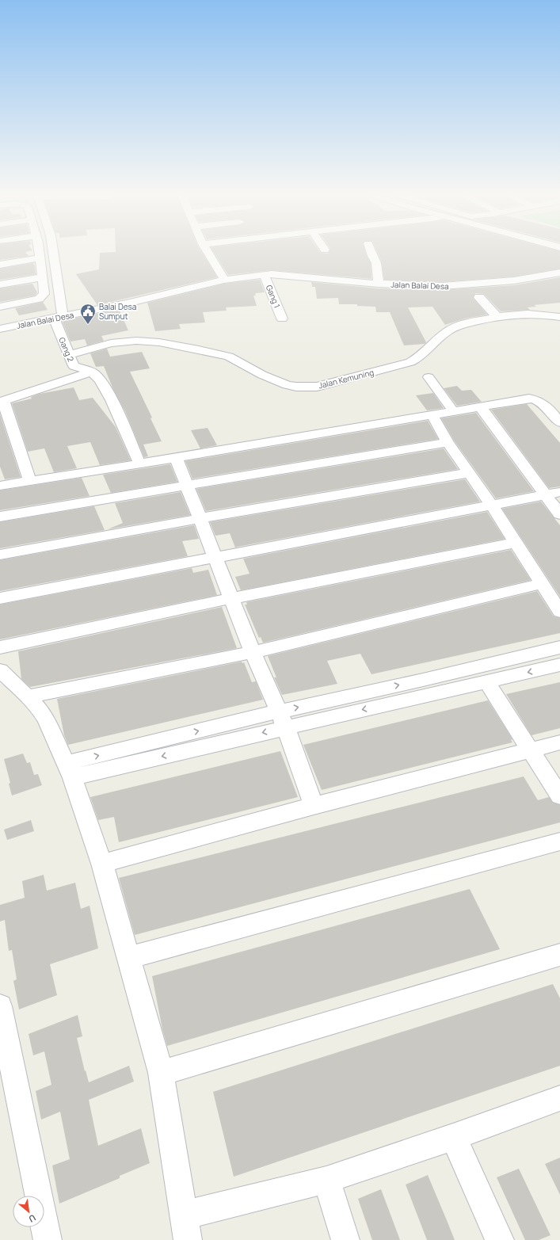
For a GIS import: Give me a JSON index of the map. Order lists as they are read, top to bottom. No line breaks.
{"streets":{"street":["Jalan Balai Desa","Gang 1","Gang 2","Jalan Kemuning"]},"crossings":[["Jalan Balai Desa","Gang 1"],["Jalan Balai Desa","Gang 2"],["Gang 2","Jalan Kemuning"]],"places":{"public building":["Balai Desa Sumput"]},"north":"bottom right"}
